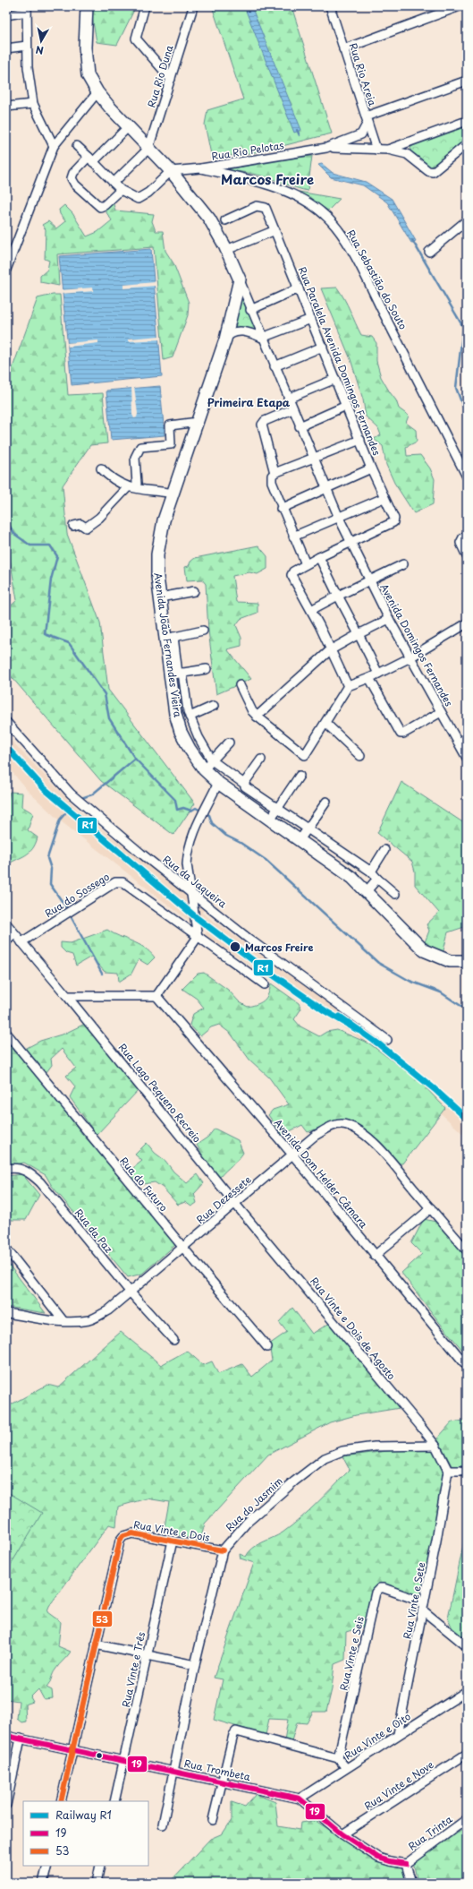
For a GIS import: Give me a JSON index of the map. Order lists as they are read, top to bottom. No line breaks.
{"streets":{"main road":["Avenida João Fernandes Vieira"],"street":["Rua Rio Areia","Rua Rio Duna","Rua Rio Pelotas","Rua Sebastião do Souto","Rua Paralela Avenida Domingos Fernandes","Avenida Domingos Fernandes","Rua da Jaqueira","Rua do Sossego","Rua Lago Pequeno Recreio","Avenida Dom Helder Câmara","Rua do Futuro","Rua Dezessete","Rua da Paz","Rua Vinte e Dois de Agosto","Rua do Jasmim","Rua Vinte e Dois","Rua Vinte e Sete","Rua Vinte e Seis","Rua Vinte e Três","Rua Vinte e Oito","Rua Trombeta","Rua Vinte e Nove","Rua Trinta"]},"crossings":[["Rua Rio Areia","Rua Rio Pelotas"],["Rua Rio Pelotas","Rua Sebastião do Souto"],["Rua Paralela Avenida Domingos Fernandes","Avenida Domingos Fernandes"],["Avenida João Fernandes Vieira","Avenida Domingos Fernandes"],["Rua do Sossego","Rua Lago Pequeno Recreio"],["Rua Lago Pequeno Recreio","Rua Dezessete"],["Rua Lago Pequeno Recreio","Rua Vinte e Dois de Agosto"],["Avenida Dom Helder Câmara","Rua Dezessete"],["Rua do Futuro","Rua Dezessete"],["Rua Dezessete","Rua da Paz"],["Rua Dezessete","Rua Vinte e Dois de Agosto"],["Rua Vinte e Dois de Agosto","Rua do Jasmim"],["Rua Vinte e Dois de Agosto","Rua Vinte e Sete"],["Rua do Jasmim","Rua Vinte e Dois"],["Rua do Jasmim","Rua Trombeta"],["Rua Vinte e Dois","Rua Vinte e Três"],["Rua Vinte e Dois","Rua Trombeta"],["Rua Vinte e Sete","Rua Vinte e Seis"],["Rua Vinte e Sete","Rua Vinte e Oito"],["Rua Vinte e Três","Rua Trombeta"],["Rua Vinte e Oito","Rua Trombeta"],["Rua Trombeta","Rua Vinte e Nove"],["Rua Trombeta","Rua Trinta"]],"districts":["Marcos Freire","Primeira Etapa"],"places":["Marcos Freire"],"lines":["rail line R1","transit line 53","transit line 19"],"legend":["Railway R1","19","53"],"north":"bottom"}
